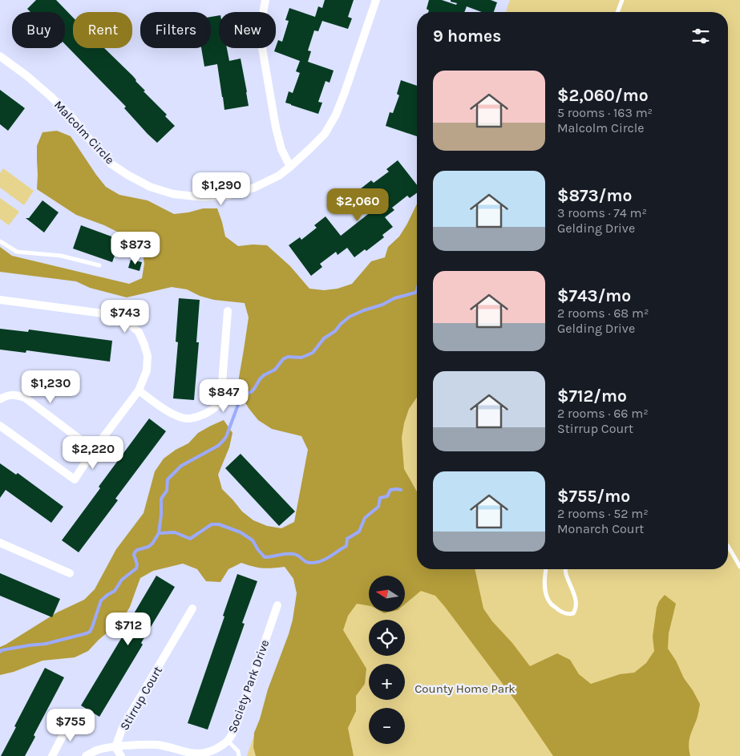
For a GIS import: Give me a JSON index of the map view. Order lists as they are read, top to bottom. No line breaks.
{"streets":{"street":["Malcolm Circle","Society Park Drive","Stirrup Court"]},"crossings":[["Society Park Drive","Stirrup Court"]],"parks":["County Home Park"],"north":"left","page":{"chip":["Buy","Rent","Filters","New"],"heading":"9 homes","list":[{"name":"$2,060/mo","note":"5 rooms · 163 m² · Malcolm Circle"},{"name":"$873/mo","note":"3 rooms · 74 m² · Gelding Drive"},{"name":"$743/mo","note":"2 rooms · 68 m² · Gelding Drive"},{"name":"$712/mo","note":"2 rooms · 66 m² · Stirrup Court"},{"name":"$755/mo","note":"2 rooms · 52 m² · Monarch Court"}],"price":["$1,290","$2,060","$873","$743","$1,230","$847","$2,220","$712","$755"],"map_buttons":["+","−"]}}
